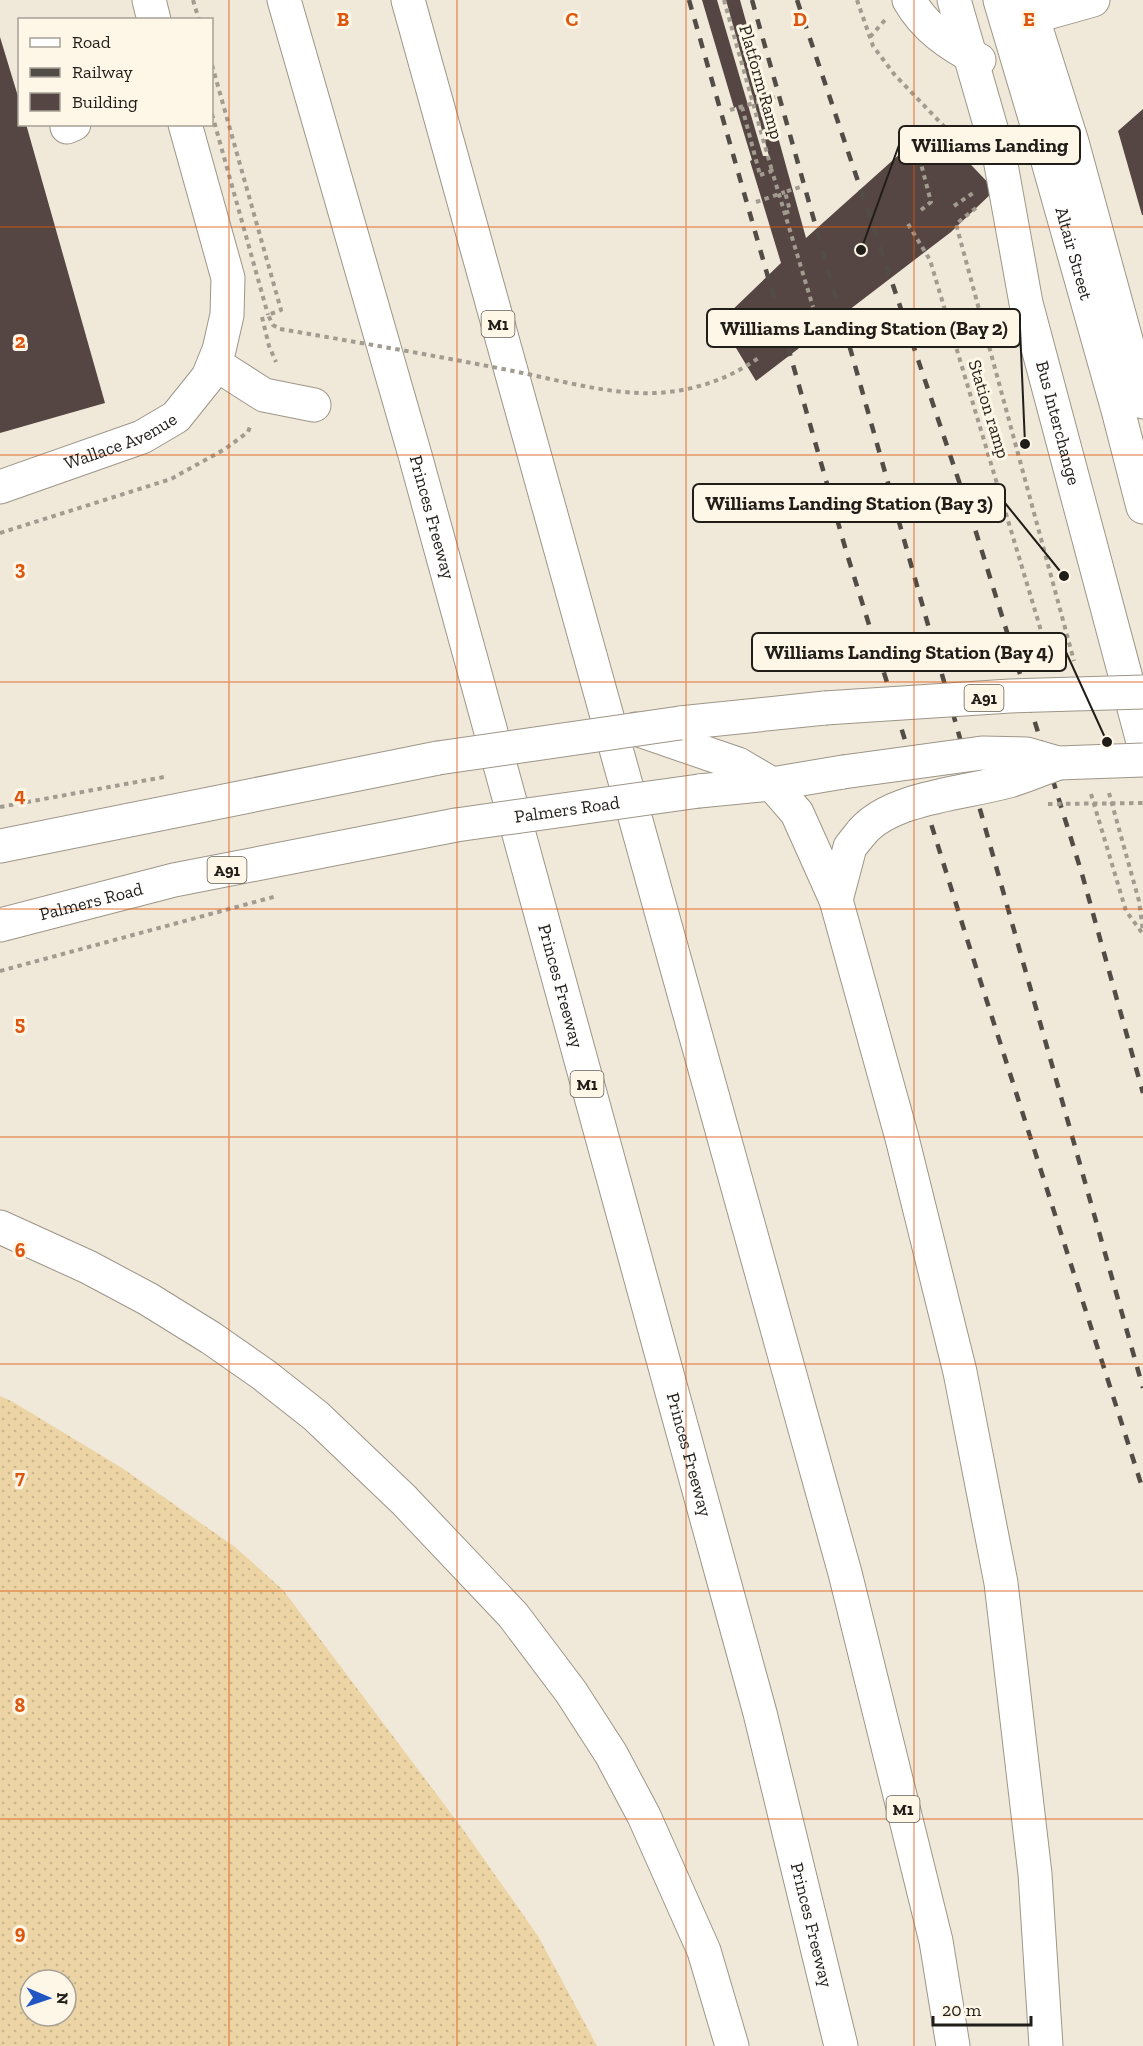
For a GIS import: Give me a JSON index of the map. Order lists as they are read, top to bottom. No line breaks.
{"streets":{"main road":["Altair Street","M1","Bus Interchange","Wallace Avenue","Princes Freeway","A91","Palmers Road"],"path":["Platform Ramp","Station ramp"]},"places":["Williams Landing","Williams Landing Station (Bay 2)","Williams Landing Station (Bay 3)","Williams Landing Station (Bay 4)"],"legend":["Road","Railway","Building"],"scale_bar":"20 m","north":"right","grid":{"columns":["B","C","D","E"],"rows":["2","3","4","5","6","7","8","9"]}}
